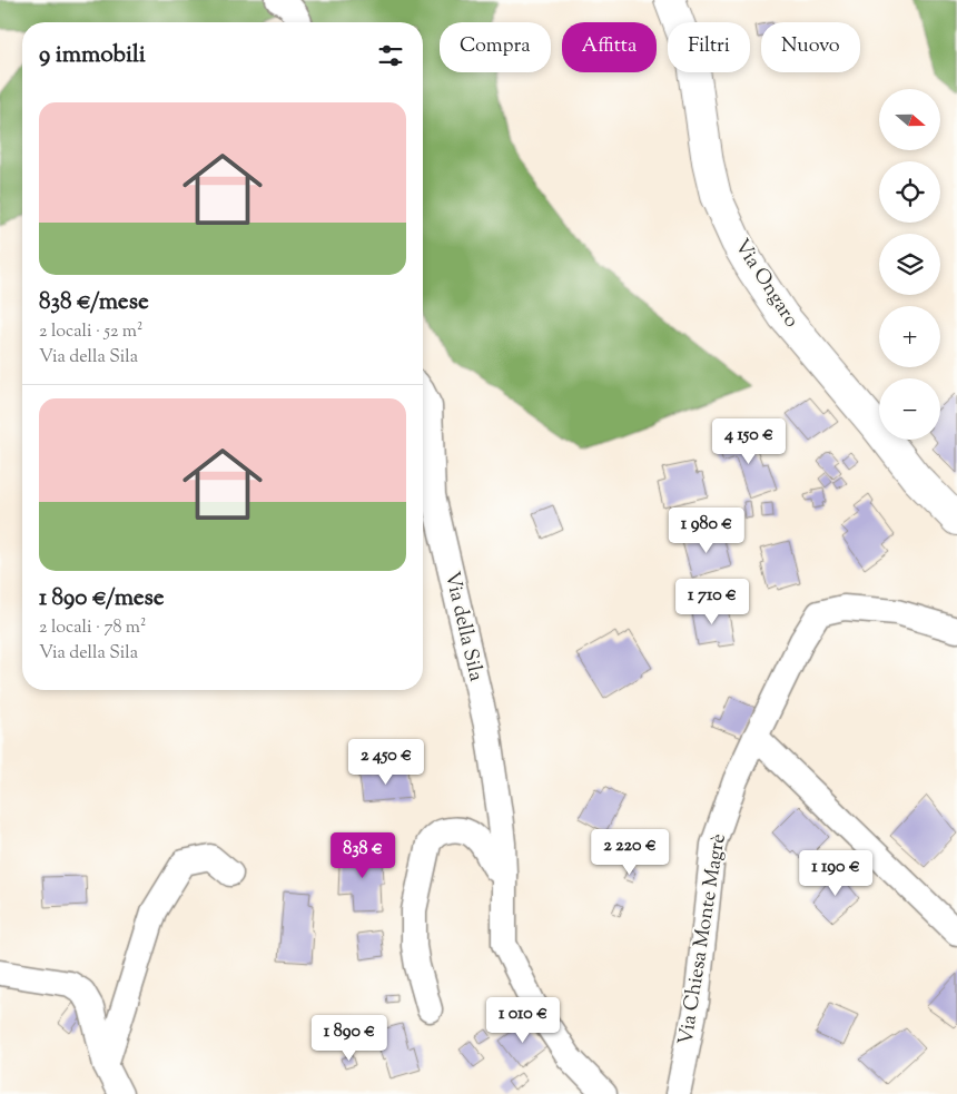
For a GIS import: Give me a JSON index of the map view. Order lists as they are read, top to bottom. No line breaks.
{"streets":{"main road":["Via Ongaro"],"street":["Via della Sila","Via Chiesa Monte Magrè"]},"north":"right","page":{"chip":["Compra","Affitta","Filtri","Nuovo"],"heading":"9 immobili","map_buttons":["+","−"],"list":[{"name":"838 €/mese","note":"2 locali · 52 m² · Via della Sila"},{"name":"1 890 €/mese","note":"2 locali · 78 m² · Via della Sila"}],"price":["4 150 €","1 980 €","1 710 €","2 450 €","2 220 €","838 €","1 190 €","1 010 €","1 890 €"]}}
